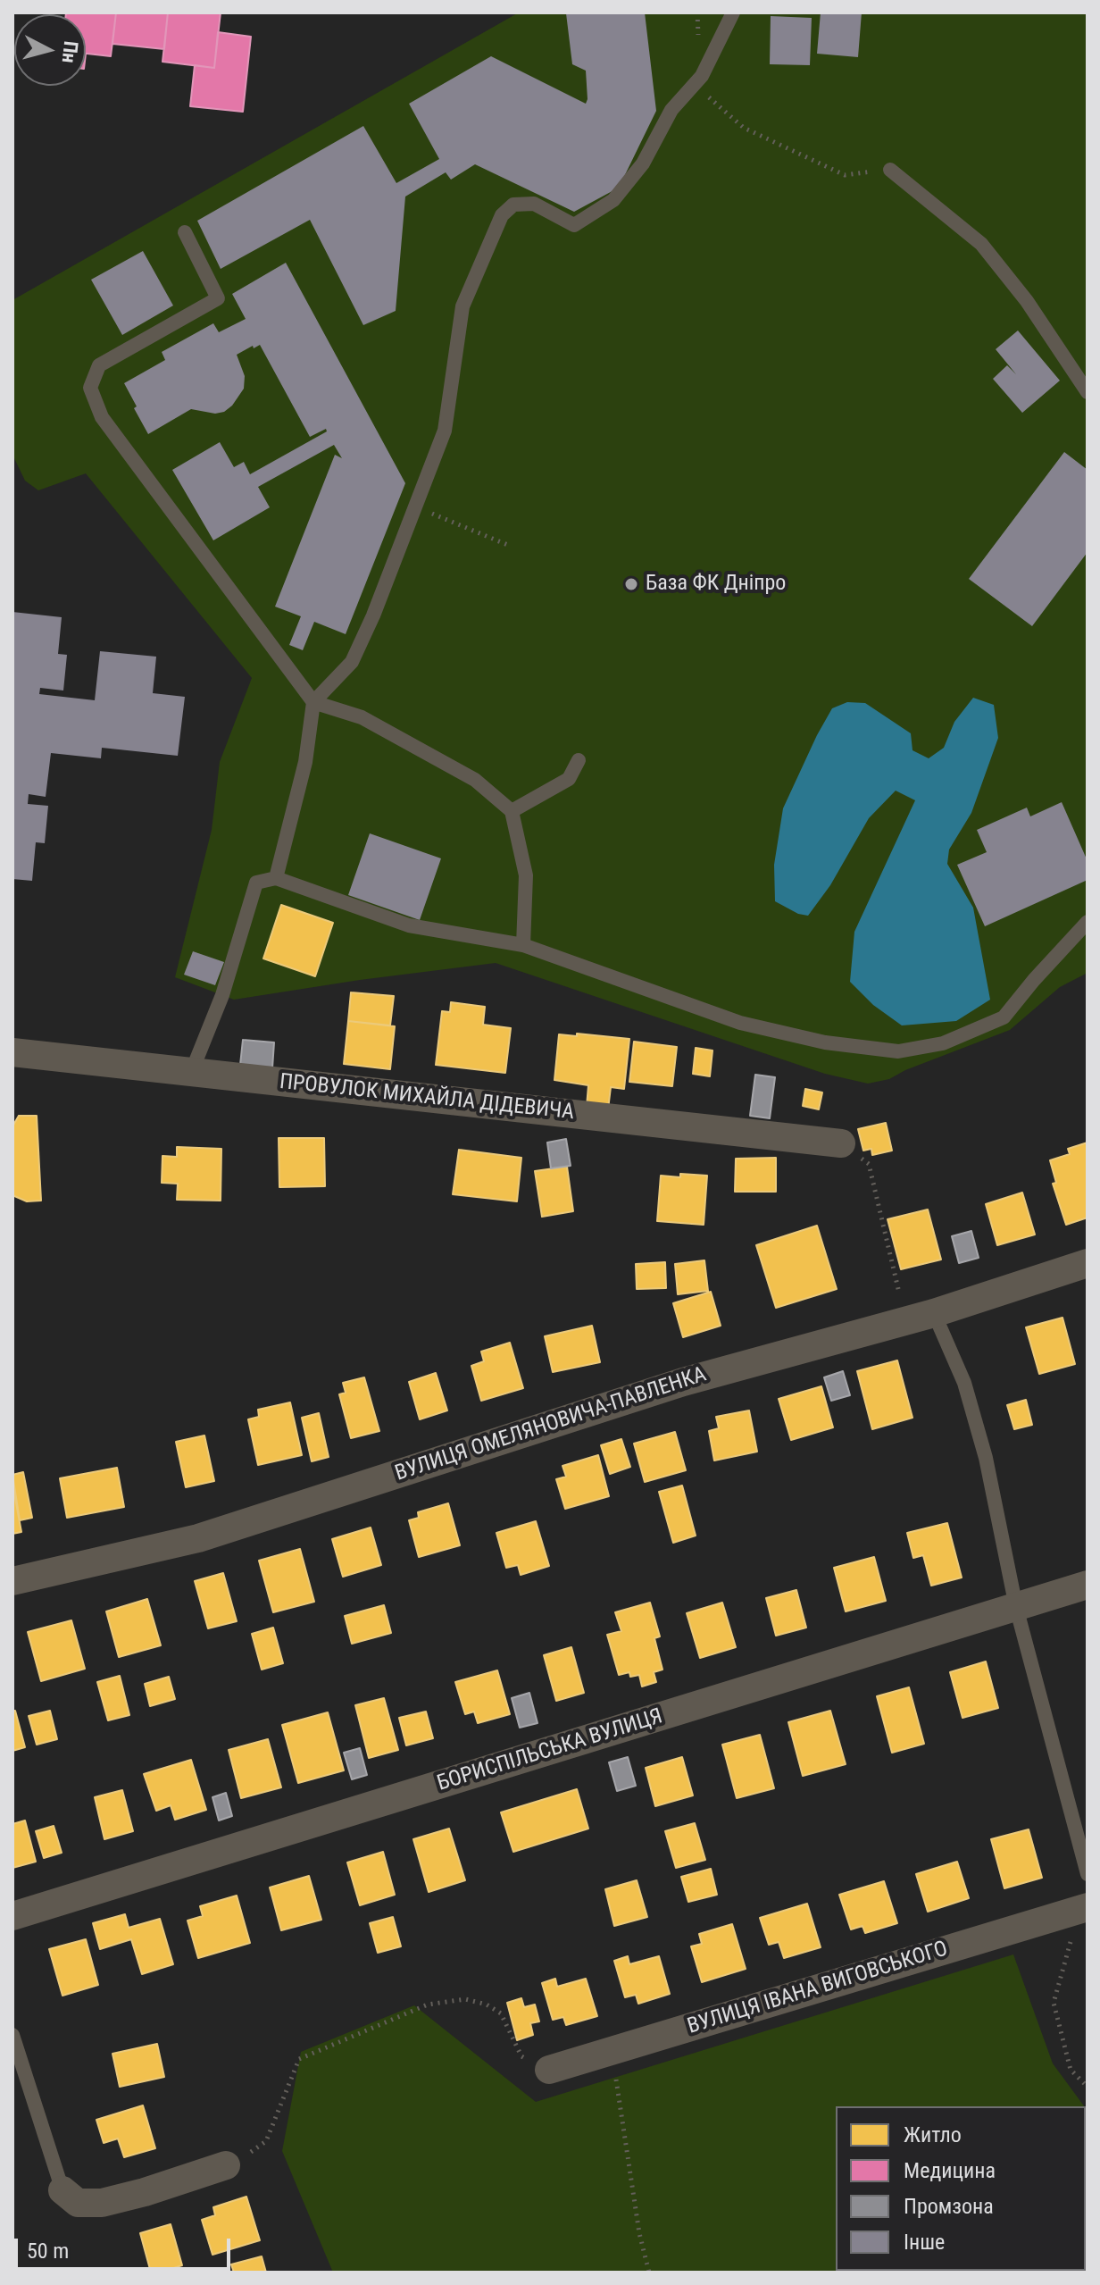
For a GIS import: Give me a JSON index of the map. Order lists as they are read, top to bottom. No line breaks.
{"streets":{"street":["ПРОВУЛОК МИХАЙЛА ДІДЕВИЧА","ВУЛИЦЯ ОМЕЛЯНОВИЧА-ПАВЛЕНКА","БОРИСПІЛЬСЬКА ВУЛИЦЯ","ВУЛИЦЯ ІВАНА ВИГОВСЬКОГО"]},"places":["База ФК Дніпро"],"legend":["Житло","Медицина","Промзона","Інше"],"scale_bar":"50 m","north":"right"}
